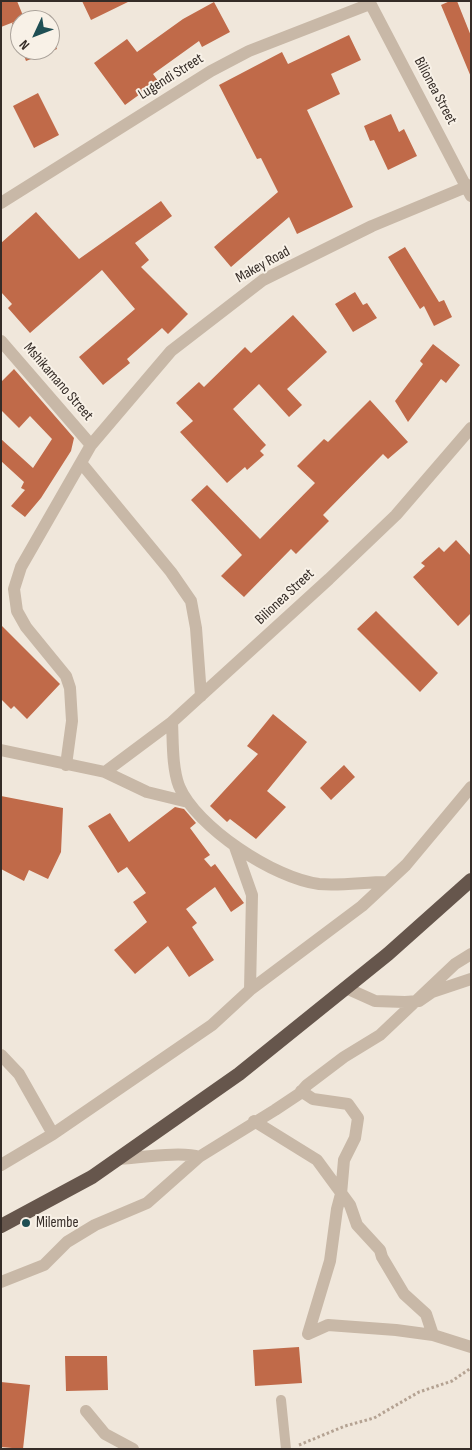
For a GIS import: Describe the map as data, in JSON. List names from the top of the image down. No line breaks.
{"streets":{"street":["Lugendi Street","Bilionea Street","Makey Road","Mshikamano Street"]},"crossings":[["Lugendi Street","Bilionea Street"],["Bilionea Street","Makey Road"],["Makey Road","Mshikamano Street"]],"places":["Milembe"],"north":"bottom left"}
